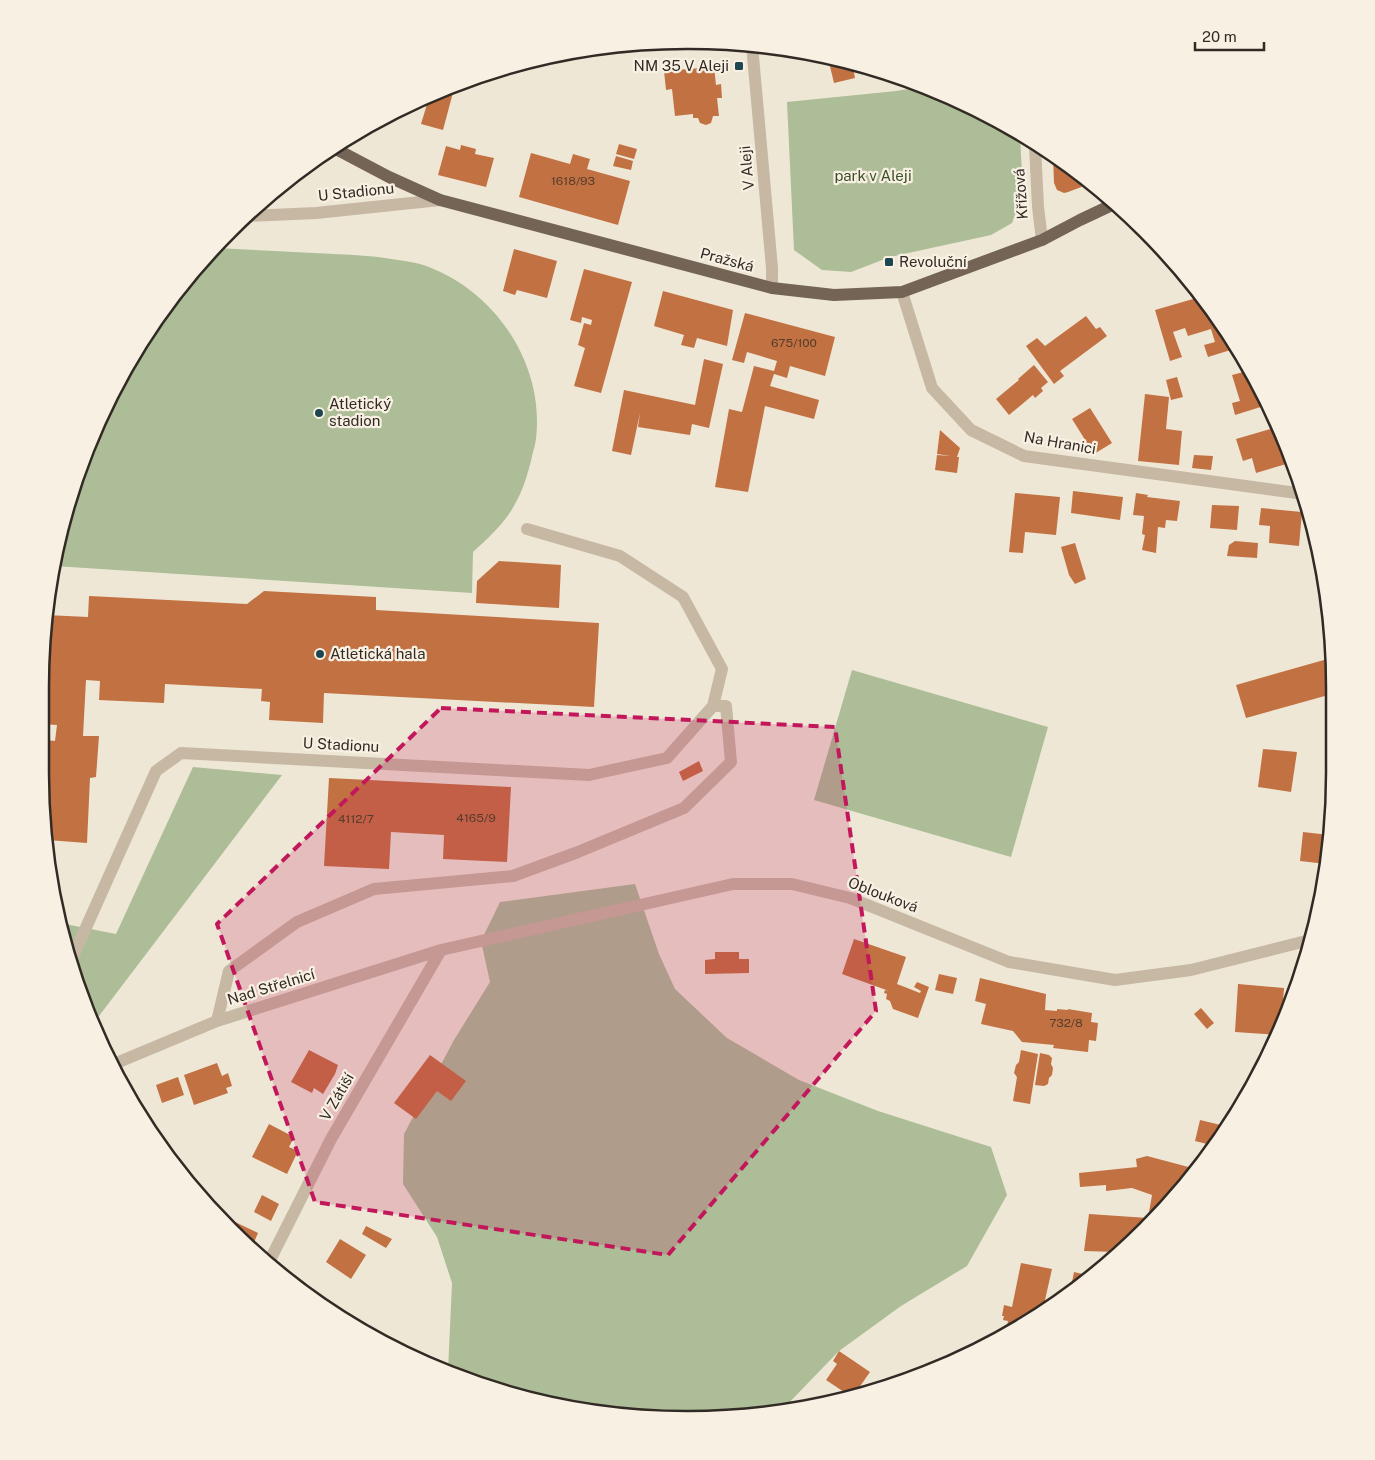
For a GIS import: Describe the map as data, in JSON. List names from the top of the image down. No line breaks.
{"streets":{"main road":["Pražská"],"street":["V Aleji","U Stadionu","Křížová","Na Hranici","Oblouková","Nad Střelnicí","V Zátiší"]},"crossings":[["V Aleji","Pražská"],["U Stadionu","Pražská"],["Křížová","Pražská"],["Pražská","Na Hranici"],["Oblouková","Nad Střelnicí"],["Oblouková","V Zátiší"],["Nad Střelnicí","V Zátiší"]],"parks":["park v Aleji"],"places":{"transit":["NM 35 V Aleji","Revoluční"],"other":["Atletický stadion","Atletická hala"]},"house_numbers":["1618/93","675/100","4165/9","4112/7","732/8"],"scale_bar":"20 m"}
